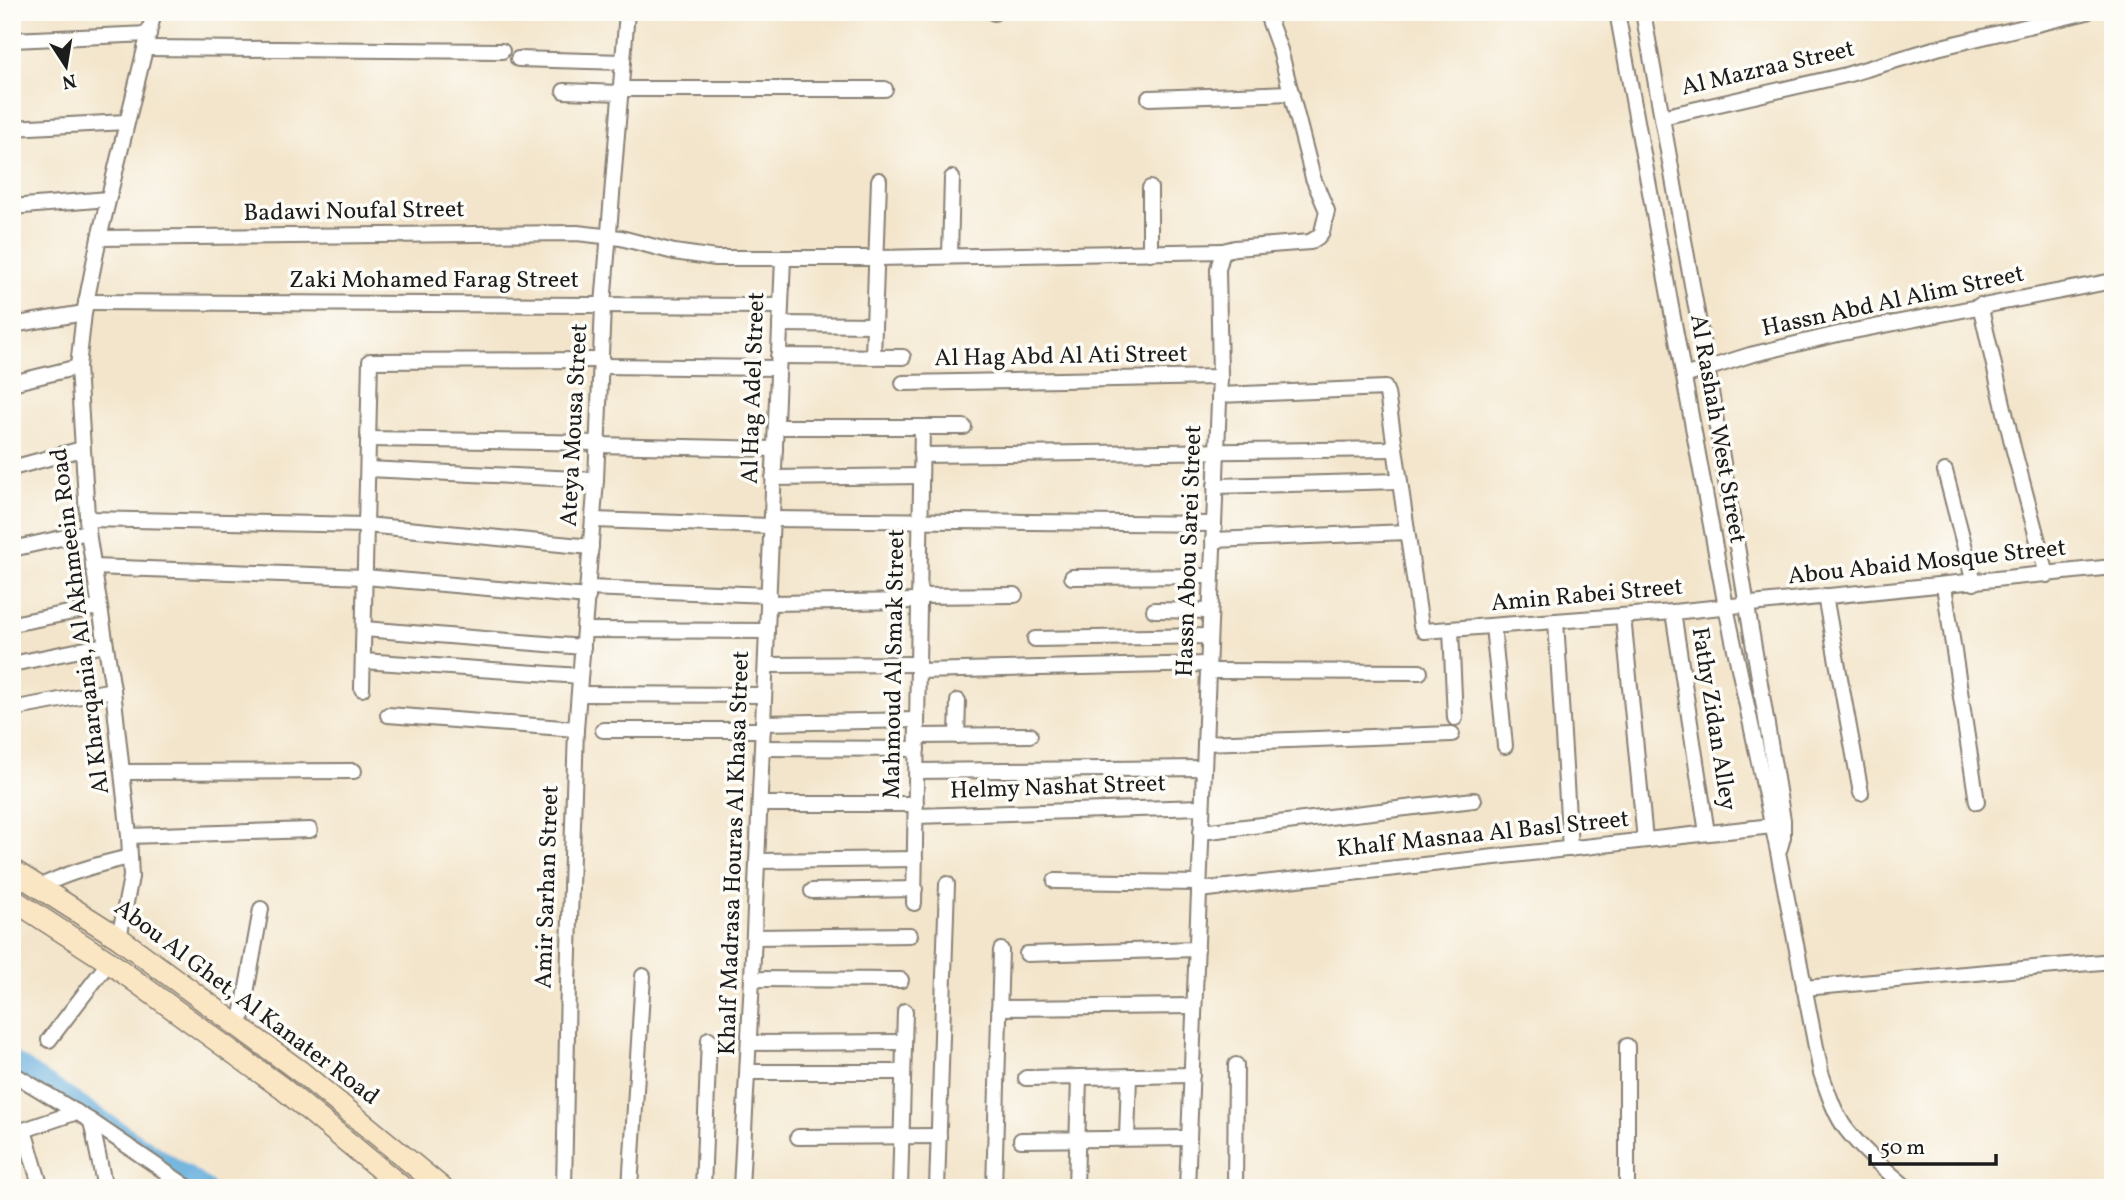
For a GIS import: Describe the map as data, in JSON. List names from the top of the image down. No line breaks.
{"streets":{"main road":["Abou Al Ghet, Al Kanater Road"],"street":["Al Mazraa Street","Badawi Noufal Street","Zaki Mohamed Farag Street","Hassn Abd Al Alim Street","Al Hag Abd Al Ati Street","Al Hag Adel Street","Ateya Mousa Street","Al Rashah West Street","Hassn Abou Sarei Street","Abou Abaid Mosque Street","Amin Rabei Street","Al Kharqania, Al Akhmeein Road","Mahmoud Al Smak Street","Fathy Zidan Alley","Helmy Nashat Street","Khalf Masnaa Al Basl Street","Khalf Madrasa Houras Al Khasa Street","Amir Sarhan Street"]},"crossings":[["Al Mazraa Street","Al Rashah West Street"],["Badawi Noufal Street","Al Hag Adel Street"],["Badawi Noufal Street","Ateya Mousa Street"],["Badawi Noufal Street","Hassn Abou Sarei Street"],["Badawi Noufal Street","Al Kharqania, Al Akhmeein Road"],["Zaki Mohamed Farag Street","Al Hag Adel Street"],["Zaki Mohamed Farag Street","Ateya Mousa Street"],["Zaki Mohamed Farag Street","Al Kharqania, Al Akhmeein Road"],["Hassn Abd Al Alim Street","Al Rashah West Street"],["Al Hag Abd Al Ati Street","Hassn Abou Sarei Street"],["Al Hag Adel Street","Khalf Madrasa Houras Al Khasa Street"],["Ateya Mousa Street","Amir Sarhan Street"],["Al Rashah West Street","Abou Abaid Mosque Street"],["Al Rashah West Street","Amin Rabei Street"],["Al Rashah West Street","Khalf Masnaa Al Basl Street"],["Hassn Abou Sarei Street","Helmy Nashat Street"],["Hassn Abou Sarei Street","Khalf Masnaa Al Basl Street"],["Abou Abaid Mosque Street","Amin Rabei Street"],["Amin Rabei Street","Fathy Zidan Alley"],["Al Kharqania, Al Akhmeein Road","Abou Al Ghet, Al Kanater Road"],["Mahmoud Al Smak Street","Helmy Nashat Street"],["Fathy Zidan Alley","Khalf Masnaa Al Basl Street"],["Helmy Nashat Street","Khalf Madrasa Houras Al Khasa Street"]],"scale_bar":"50 m","north":"bottom"}
